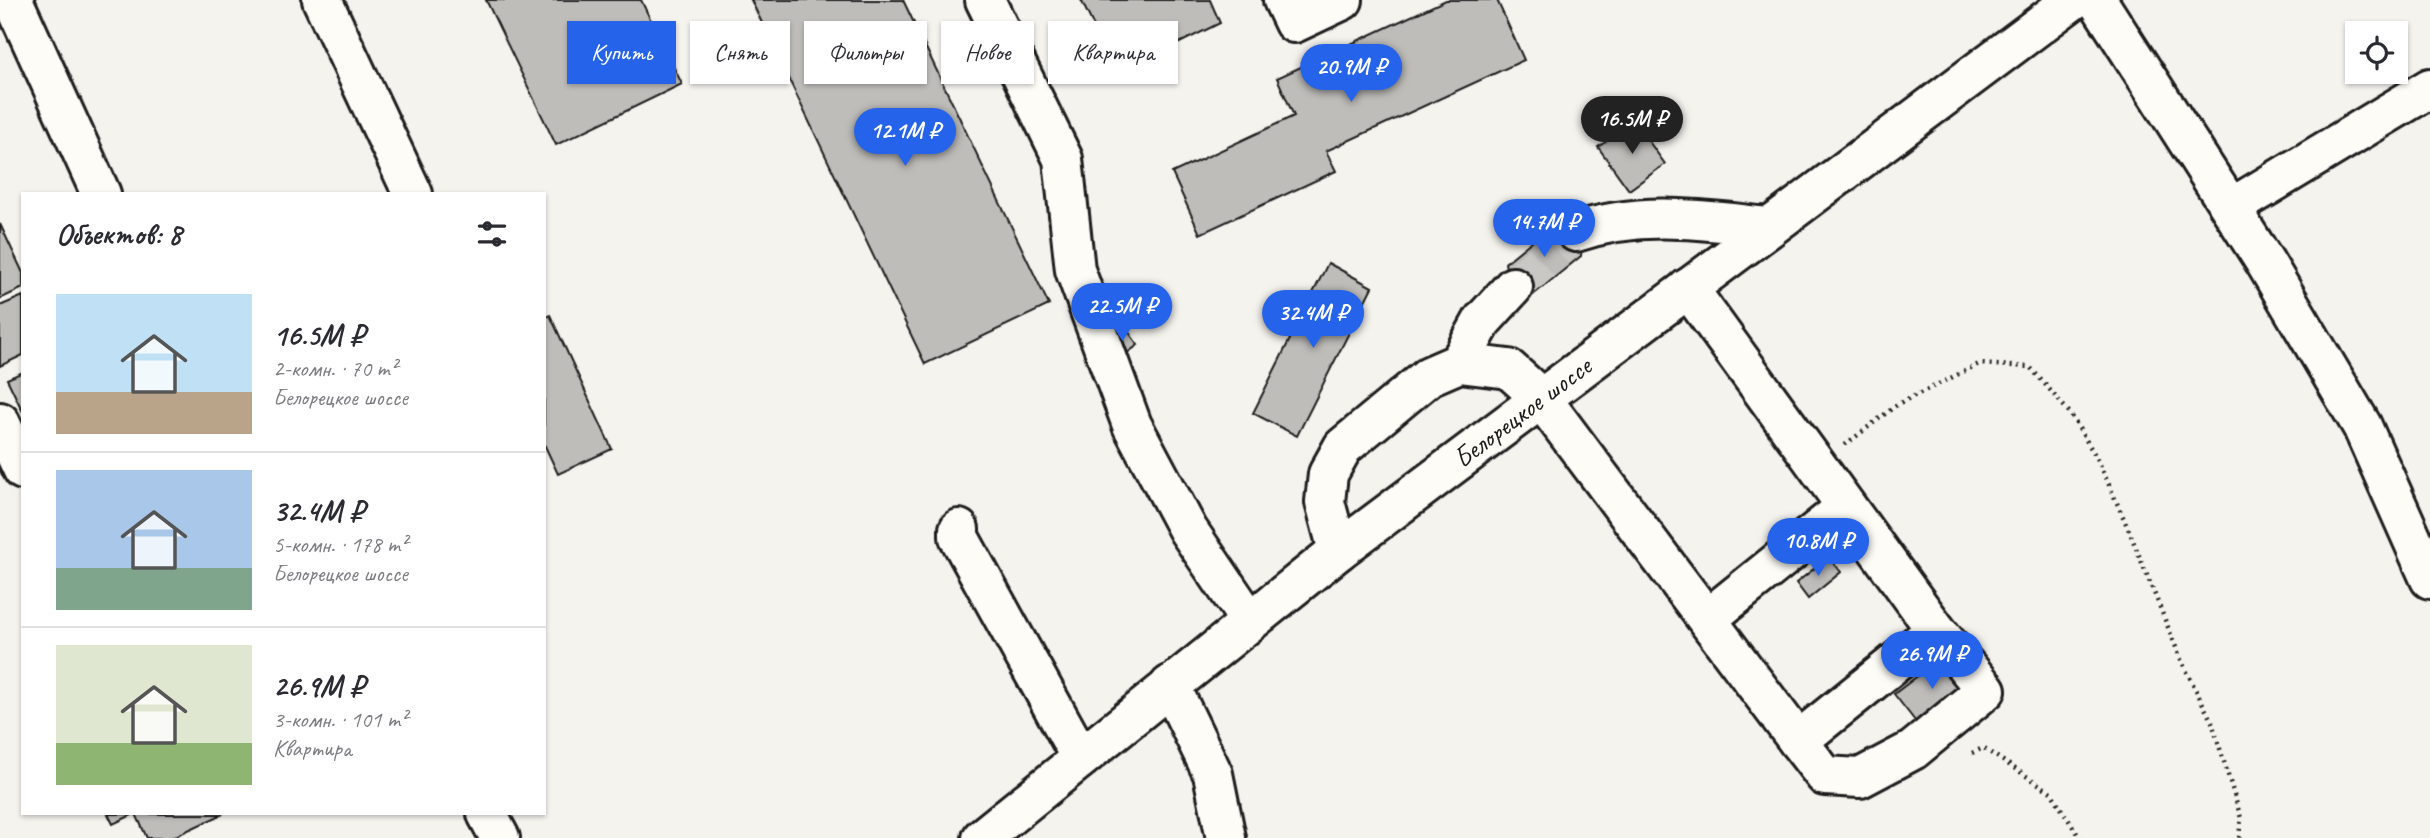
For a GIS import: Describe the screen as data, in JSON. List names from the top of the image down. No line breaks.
{"streets":{"main road":["Белорецкое шоссе"]},"page":{"chip":["Купить","Снять","Фильтры","Новое","Квартира"],"price":["20.9M ₽","16.5M ₽","12.1M ₽","14.7M ₽","22.5M ₽","32.4M ₽","10.8M ₽","26.9M ₽"],"heading":"Объектов: 8","list":[{"name":"16.5M ₽","note":"2-комн. · 70 m² · Белорецкое шоссе"},{"name":"32.4M ₽","note":"5-комн. · 178 m² · Белорецкое шоссе"},{"name":"26.9M ₽","note":"3-комн. · 101 m² · Квартира"}]}}
